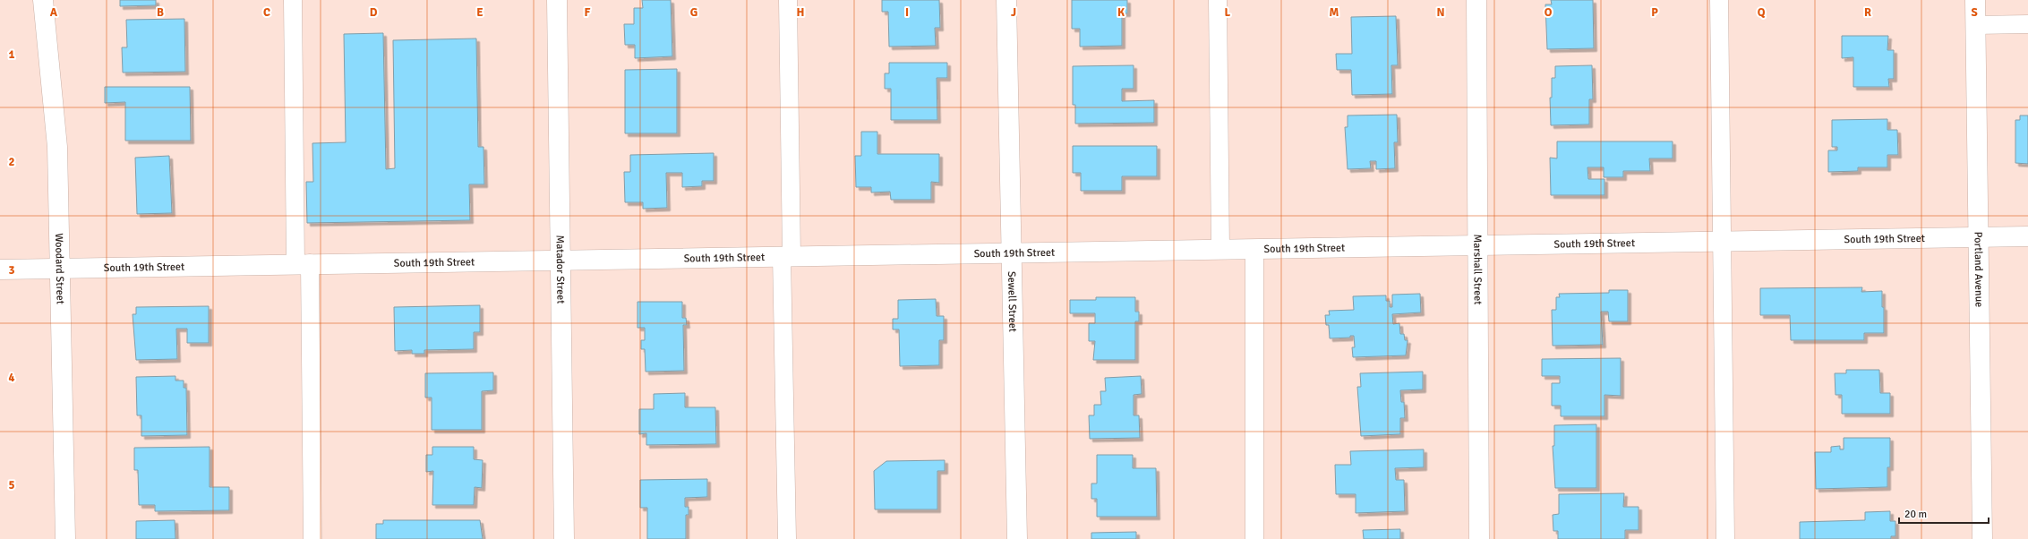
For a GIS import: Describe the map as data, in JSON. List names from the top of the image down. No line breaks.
{"streets":{"street":["South 19th Street","Woodard Street","Matador Street","Marshall Street","Portland Avenue","Sewell Street"]},"crossings":[["South 19th Street","Woodard Street"],["South 19th Street","Matador Street"],["South 19th Street","Marshall Street"],["South 19th Street","Portland Avenue"],["South 19th Street","Sewell Street"]],"scale_bar":"20 m","grid":{"columns":["A","B","C","D","E","F","G","H","I","J","K","L","M","N","O","P","Q","R","S"],"rows":["1","2","3","4","5"]}}
